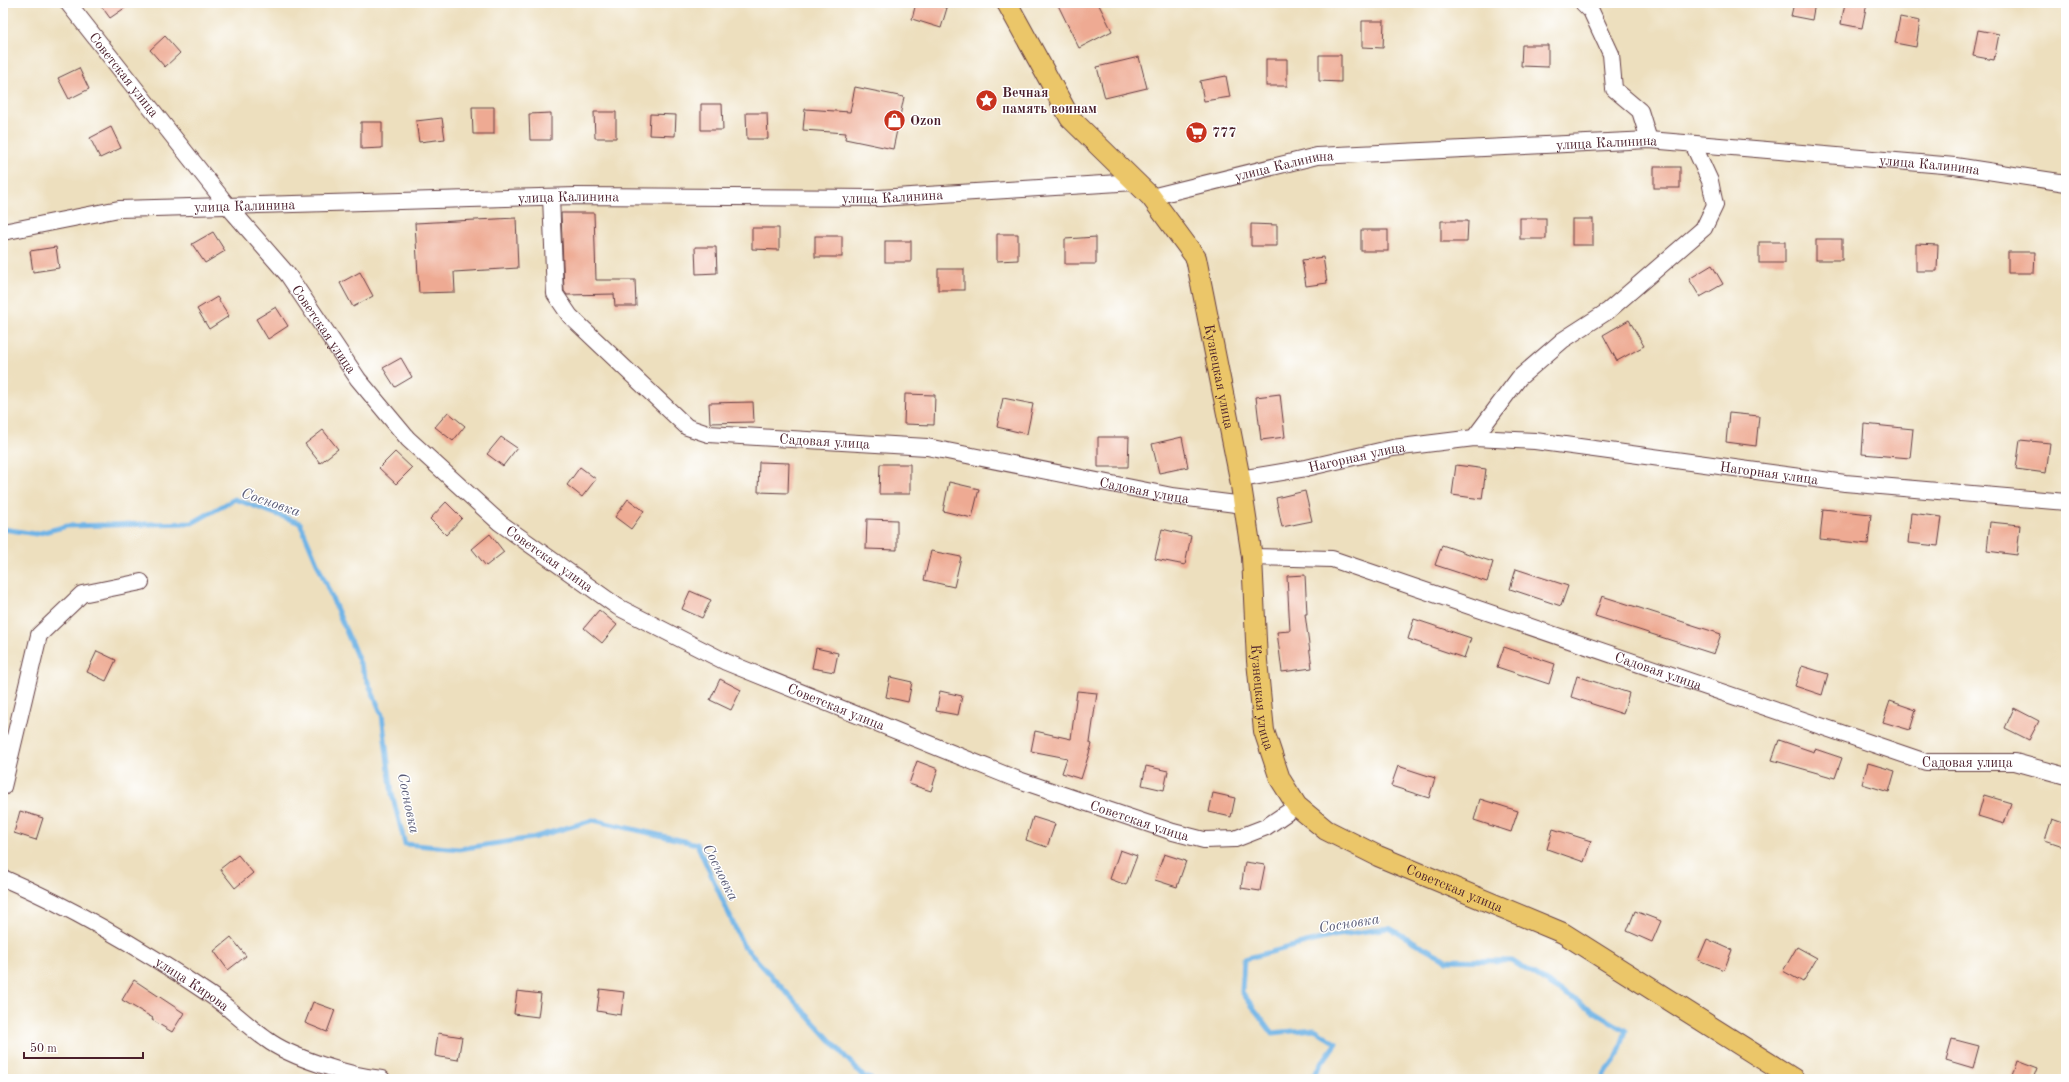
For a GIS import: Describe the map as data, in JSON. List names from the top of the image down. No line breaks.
{"streets":{"main road":["Советская улица","Кузнецкая улица"],"street":["улица Калинина","Садовая улица","Нагорная улица","улица Кирова"]},"crossings":[["Советская улица","улица Калинина"],["Советская улица","Кузнецкая улица"],["улица Калинина","Кузнецкая улица"],["улица Калинина","Садовая улица"],["Кузнецкая улица","Садовая улица"],["Кузнецкая улица","Нагорная улица"]],"water":["Сосновка"],"places":{"place":["Вечная память воинам"],"shop":["Ozon"],"supermarket":["777"]},"scale_bar":"50 m"}
